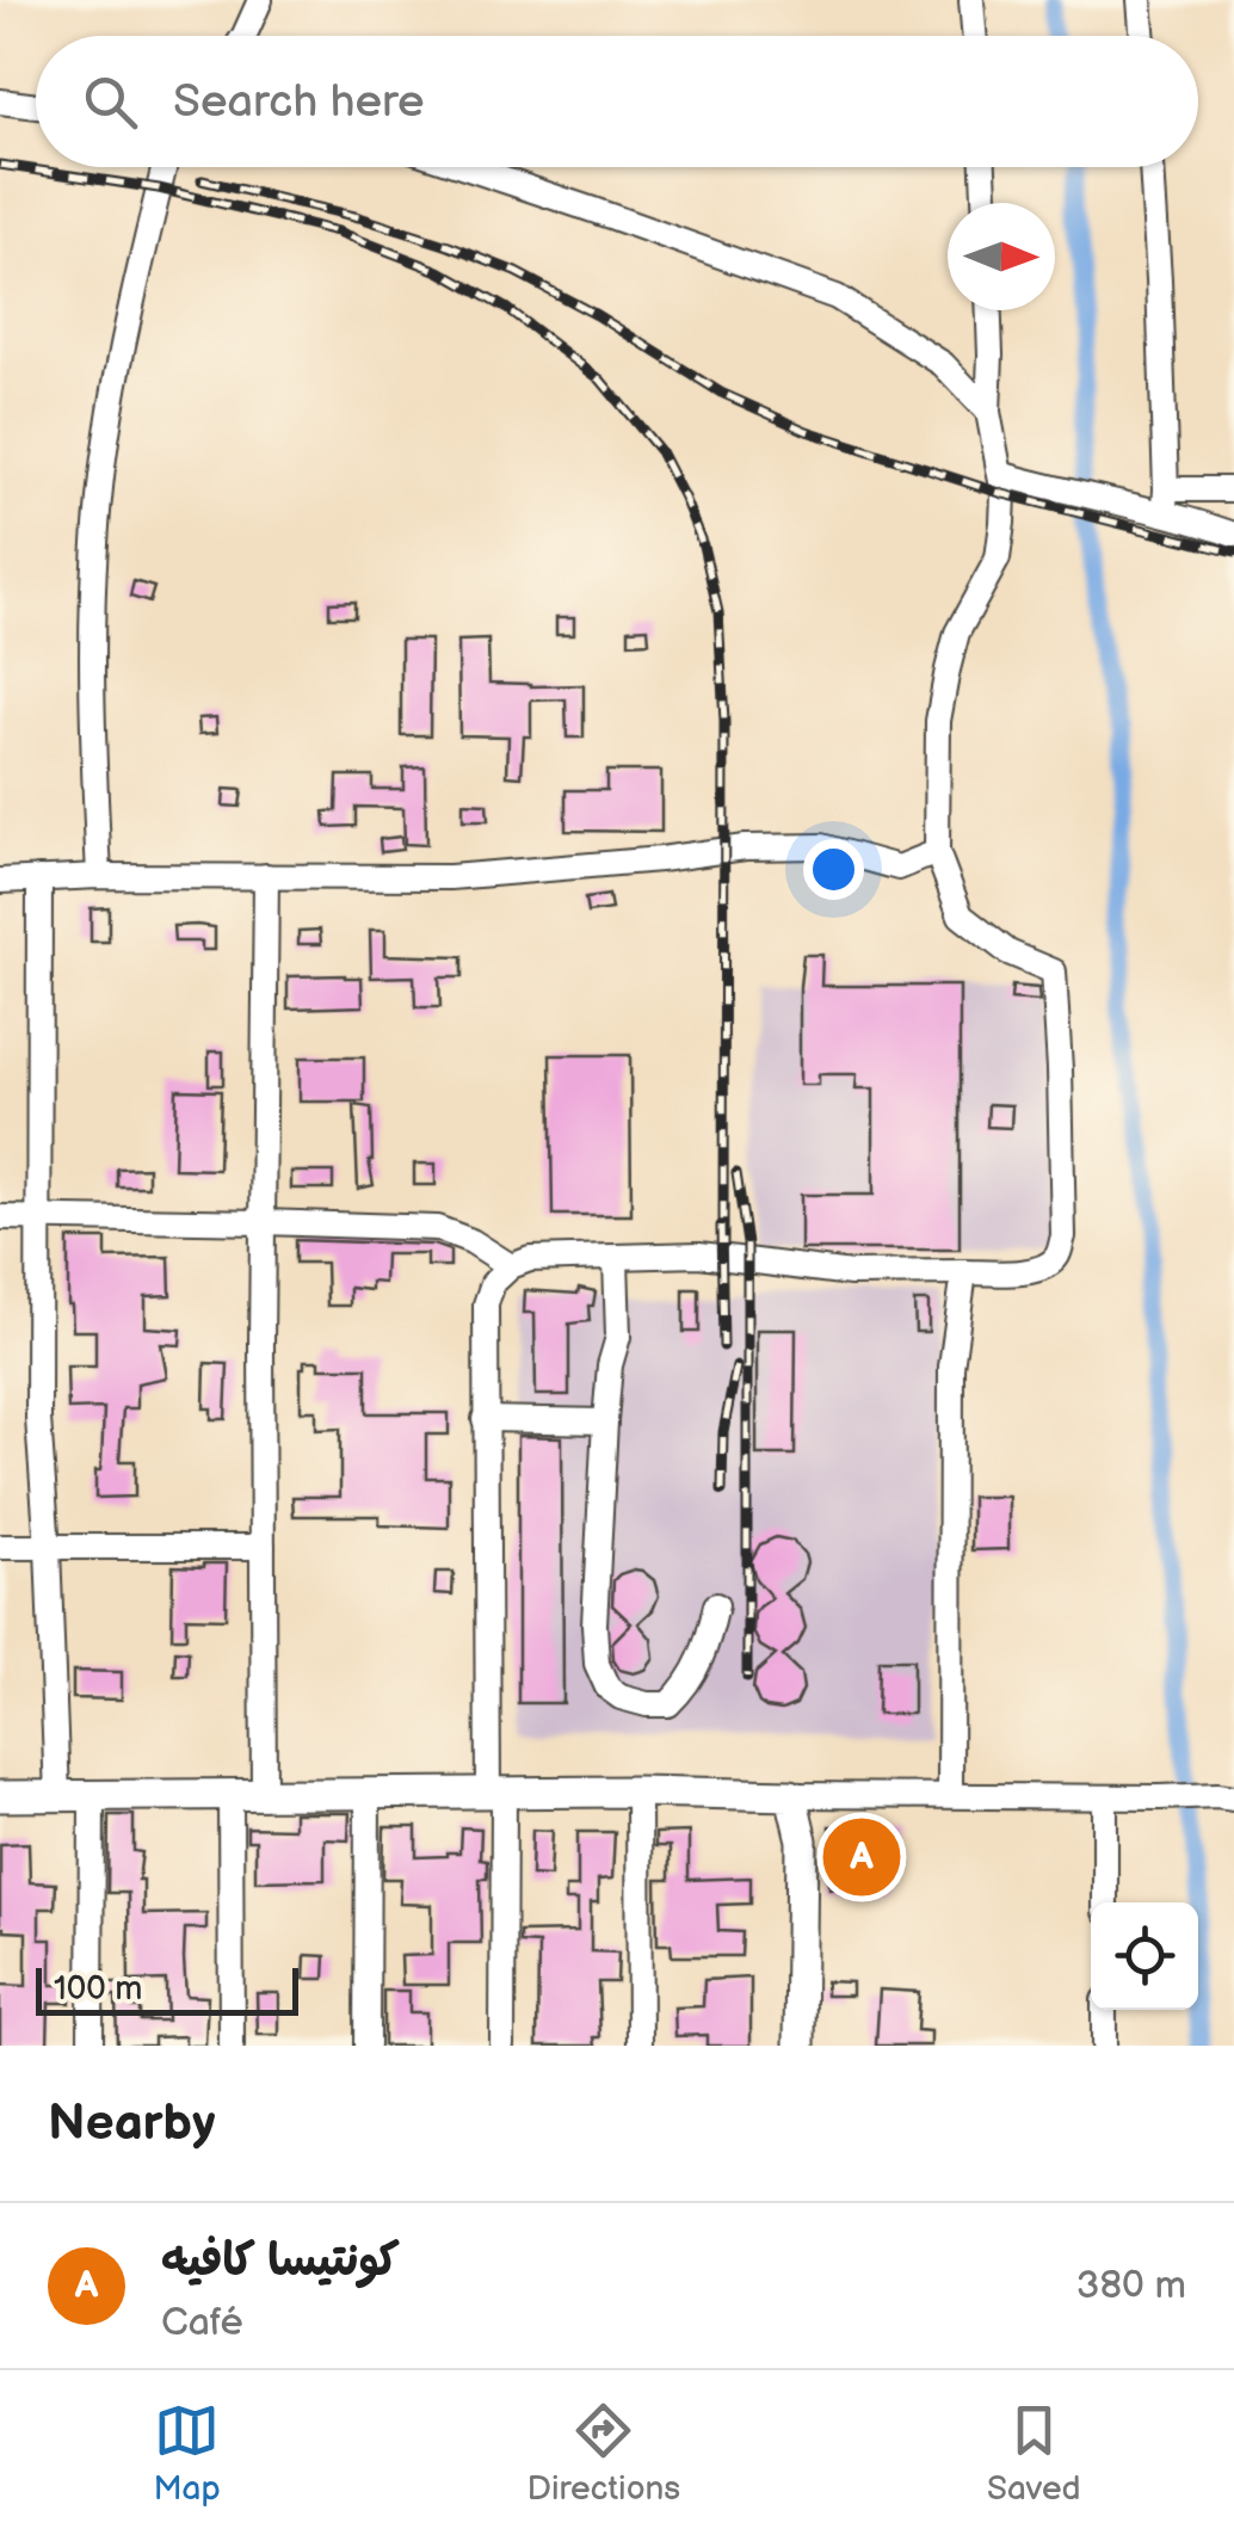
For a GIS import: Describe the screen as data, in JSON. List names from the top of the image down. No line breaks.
{"scale_bar":"100 m","north":"right","page":{"search":"Search here","pins":"A","scale":"100 m","heading":"Nearby","list":[{"mark":"A","name":"كونتيسا كافيه","note":"Café","value":"380 m"}],"nav":["Map","Directions","Saved"]}}
